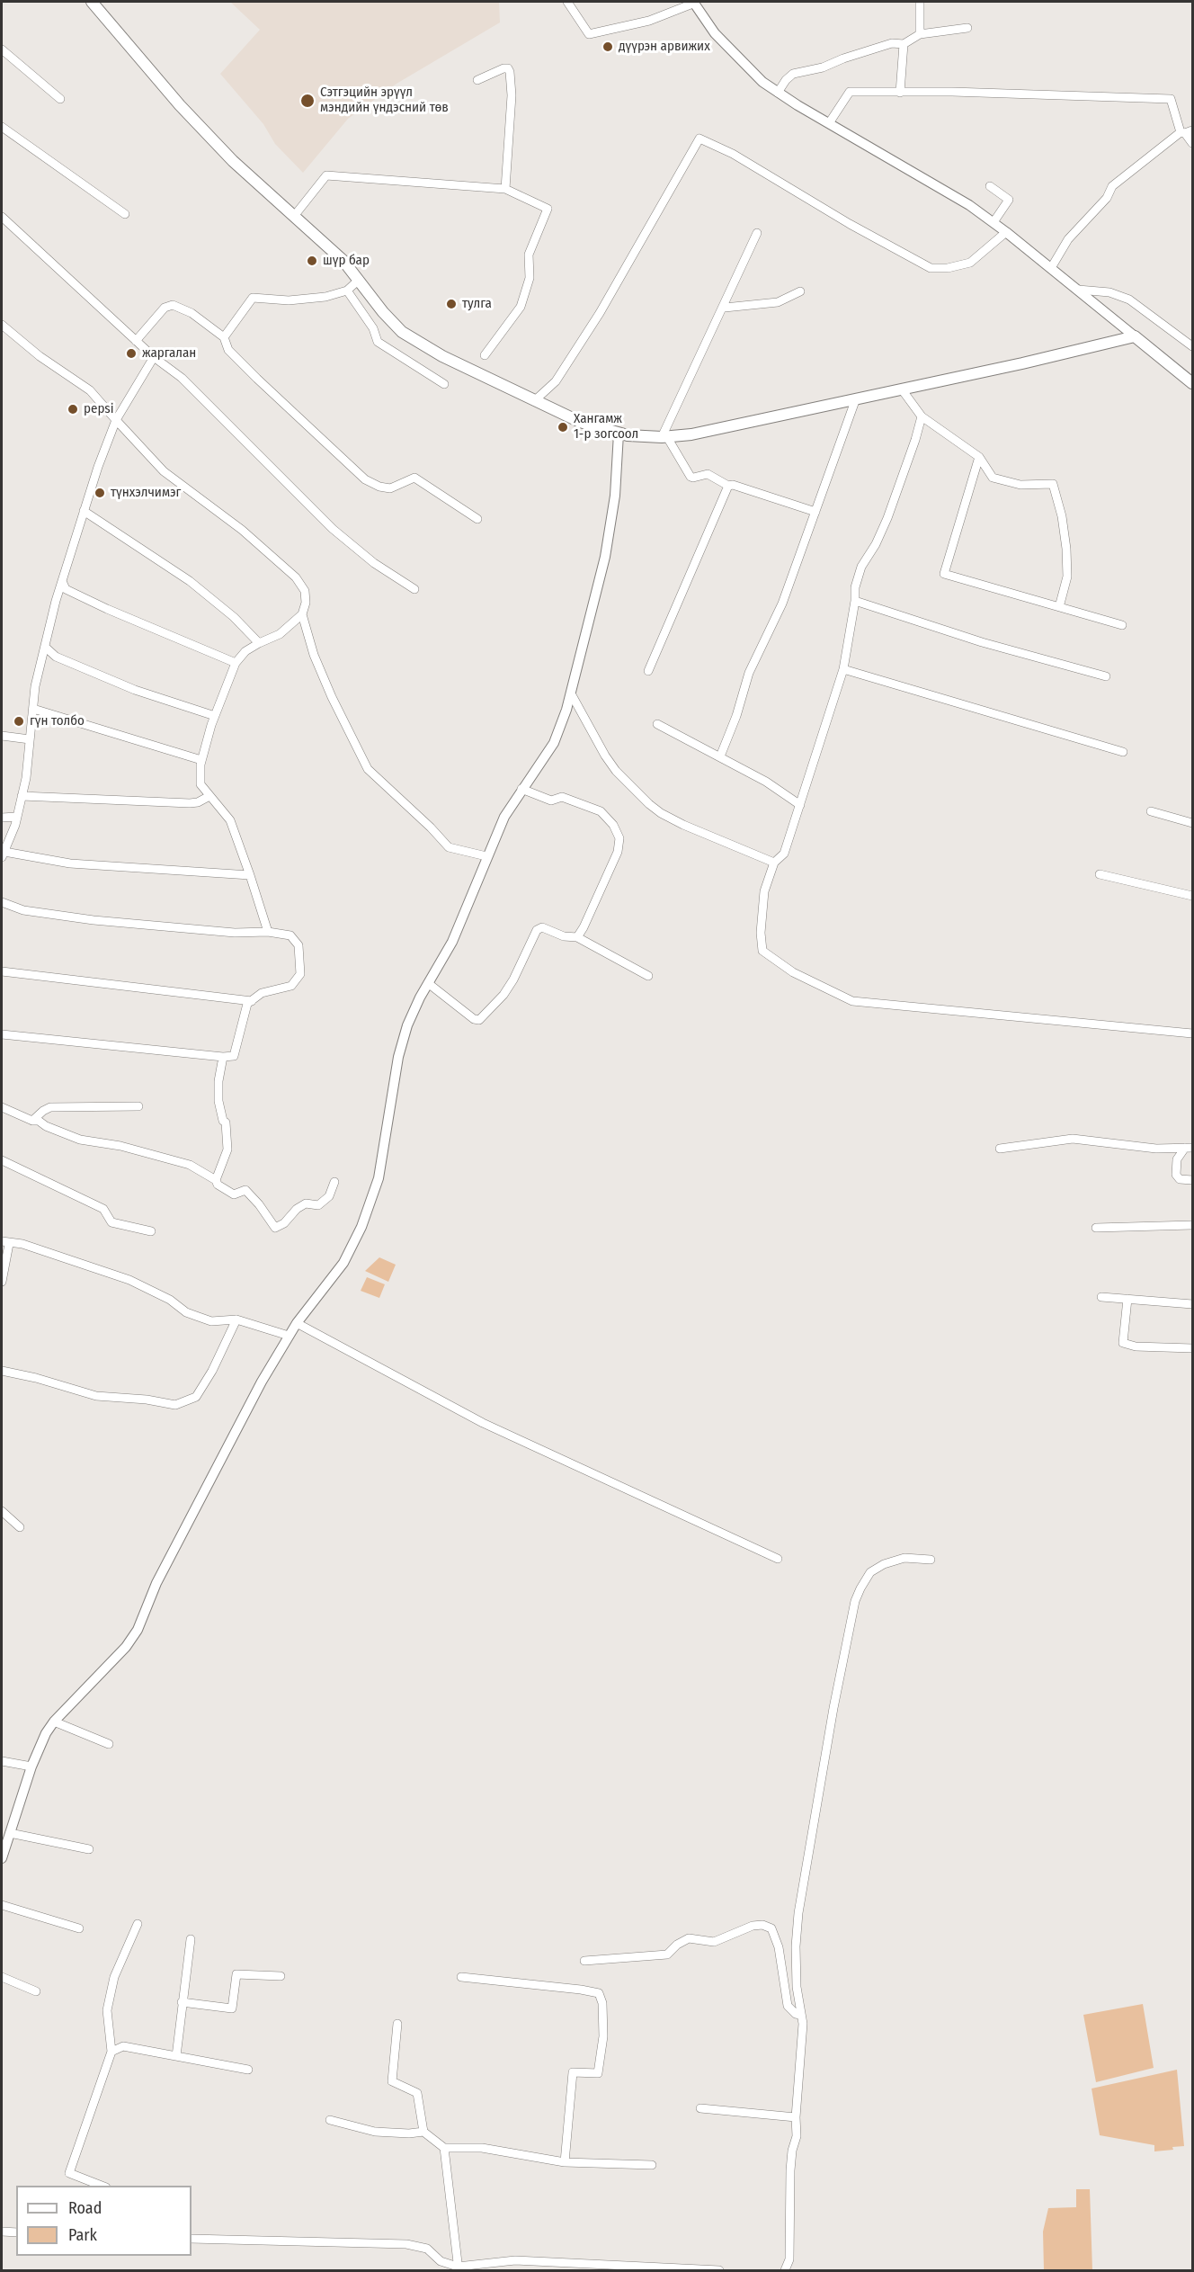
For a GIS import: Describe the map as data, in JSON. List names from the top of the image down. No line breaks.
{"places":["дүүрэн арвижих","Сэтгэцийн эрүүл мэндийн үндэсний төв","шүр бар","тулга","жаргалан","pepsi","Хангамж 1-р зогсоол","түнхэлчимэг","гүн толбо"],"legend":["Road","Park"]}
